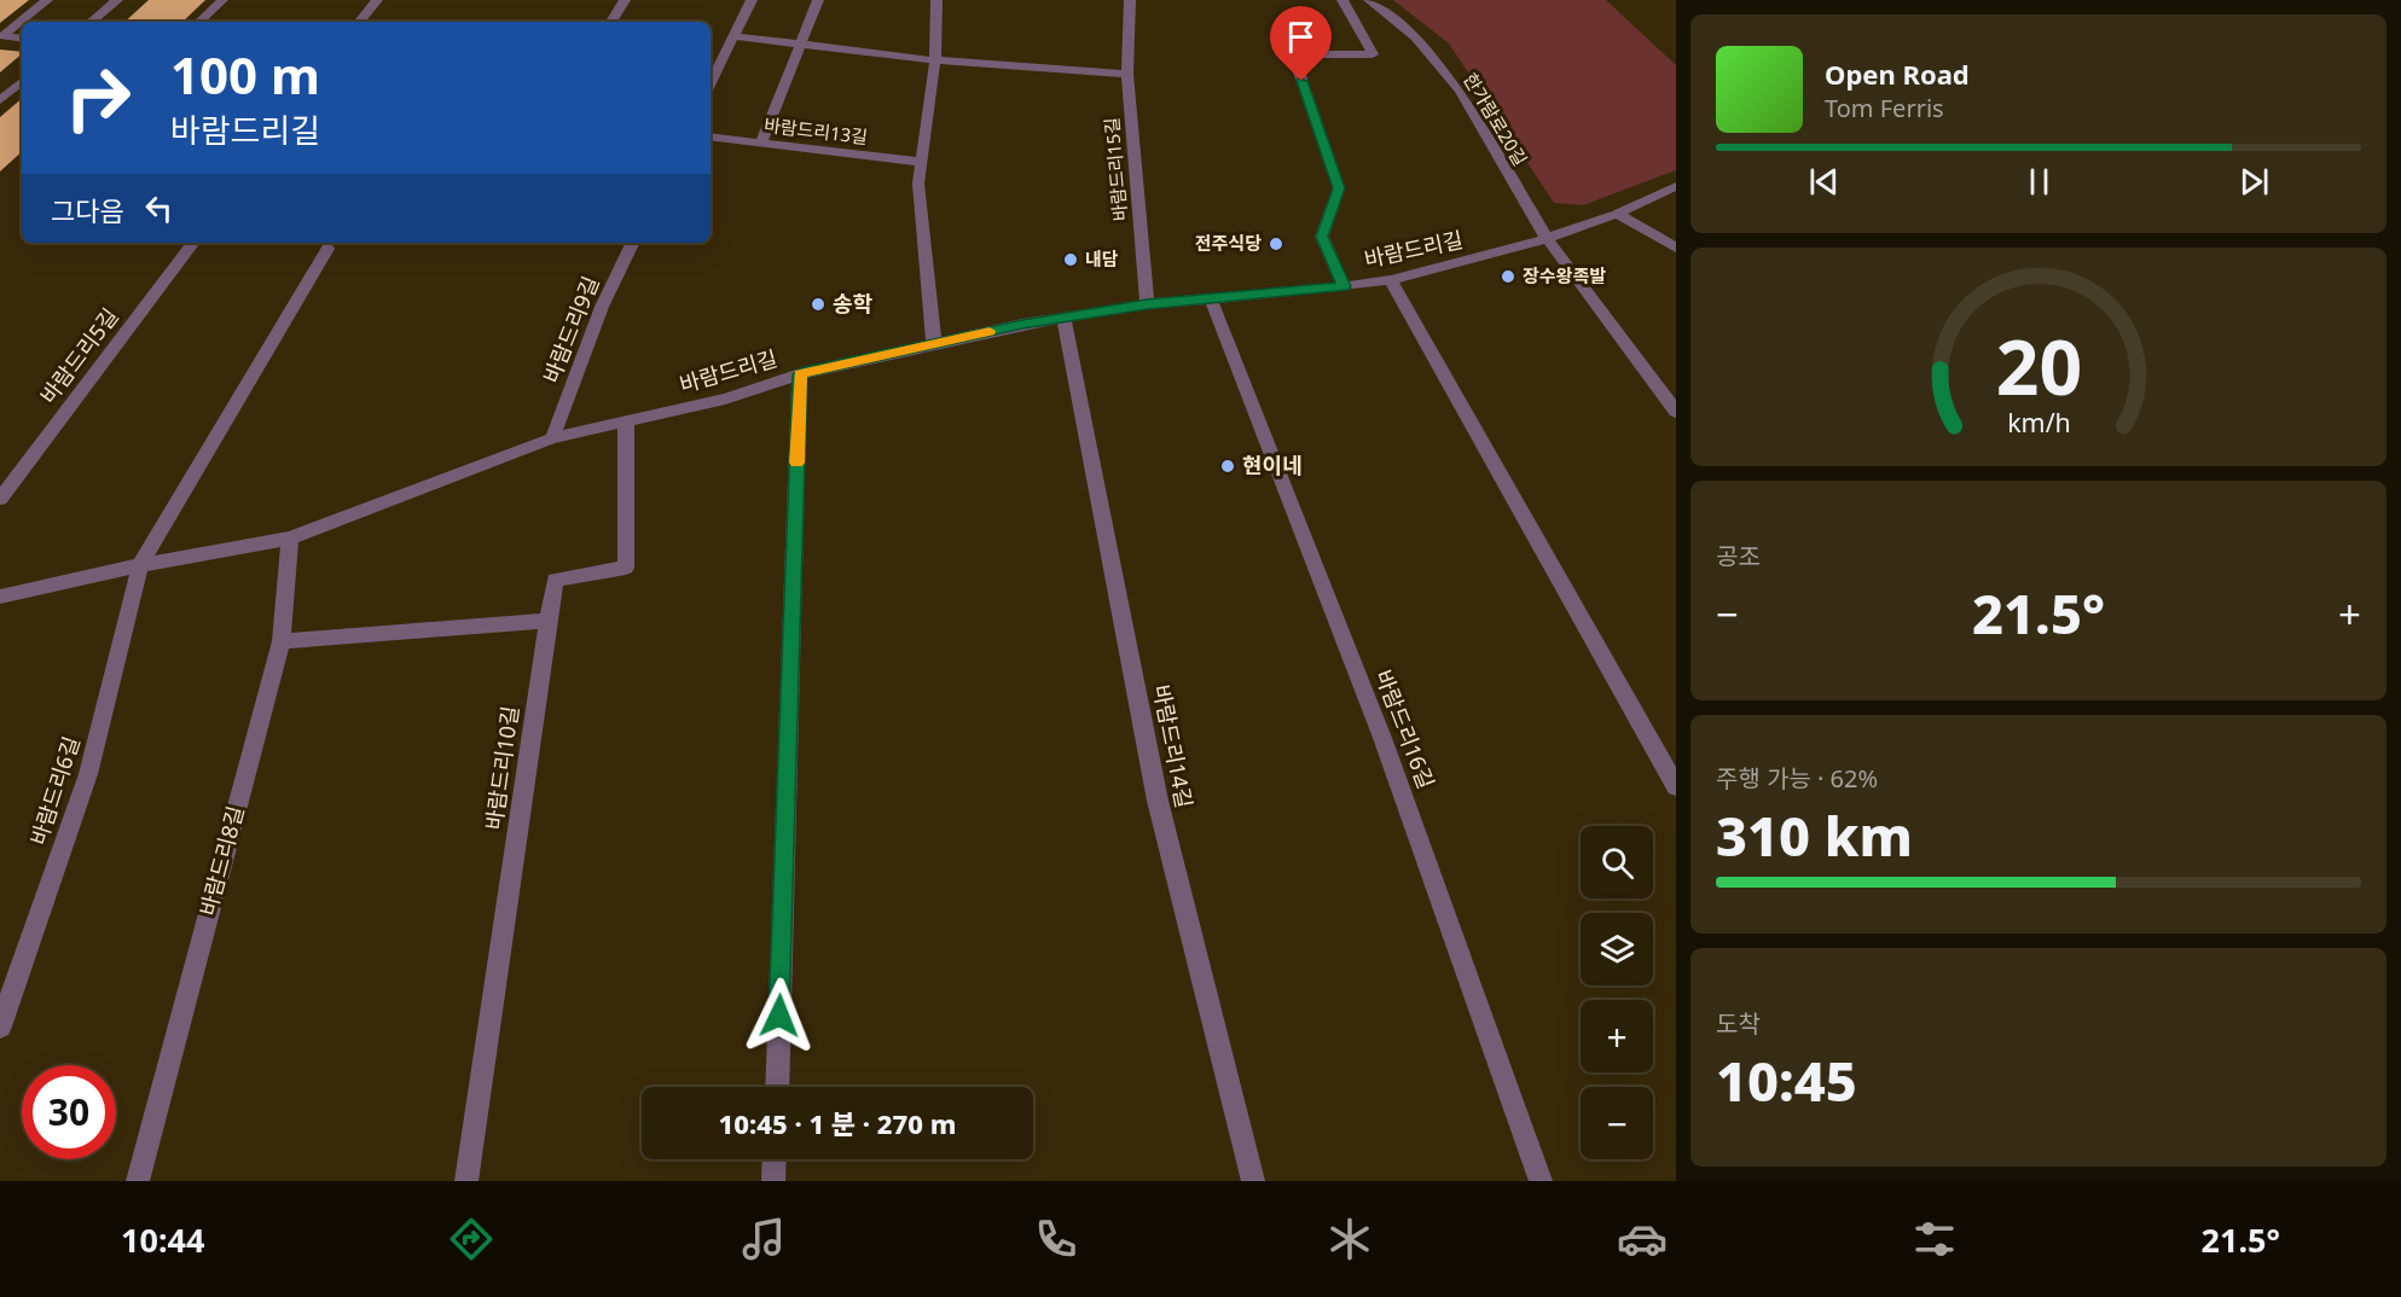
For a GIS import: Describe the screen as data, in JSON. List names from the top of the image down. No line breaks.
{"streets":{"street":["한가람로20길","바람드리13길","바람드리15길","바람드리길","바람드리9길","바람드리5길","바람드리16길","바람드리14길","바람드리10길","바람드리6길","바람드리8길"]},"crossings":[["한가람로20길","바람드리길"],["바람드리15길","바람드리길"],["바람드리길","바람드리9길"],["바람드리길","바람드리16길"],["바람드리길","바람드리14길"],["바람드리길","바람드리10길"],["바람드리길","바람드리6길"],["바람드리길","바람드리8길"]],"places":["전주식당","내담","장수왕족발","송학","현이네"],"page":{"turn":["100 m","바람드리길"],"song":["Open Road","Tom Ferris"],"then":"그다음","tile":["공조",["주행 가능 · 62%","310 km"],["도착","10:45"]],"heat":["−","21.5°","+"],"map_buttons":["+","−"],"limit":"30","trip":"10:45 · 1 분 · 270 m","tabs":["10:44","21.5°"],"gauge":["20","km/h"]}}
